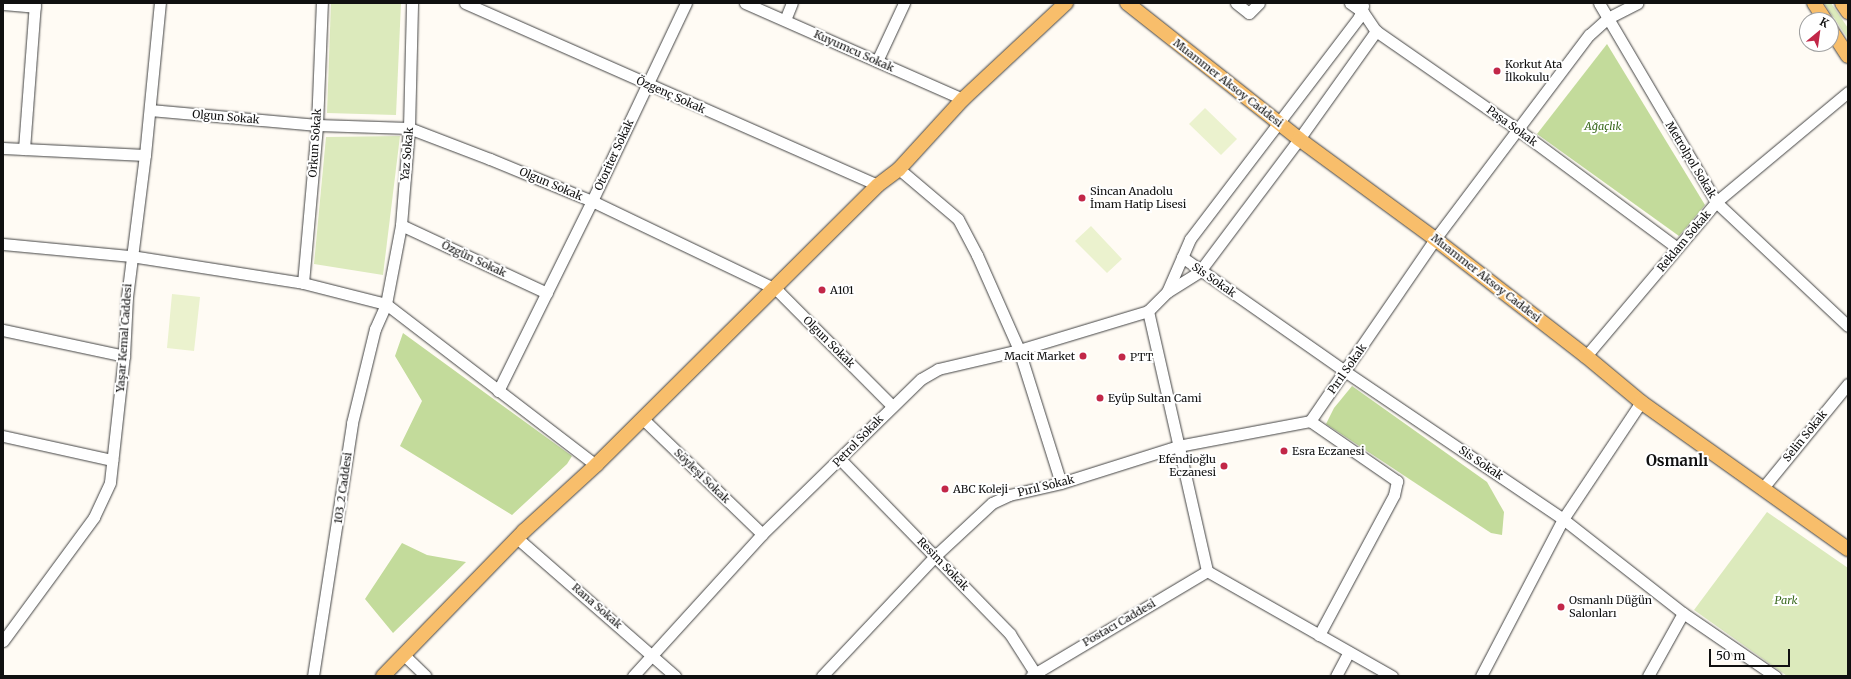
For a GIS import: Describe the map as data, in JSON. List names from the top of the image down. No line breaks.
{"streets":{"main road":["Muammer Aksoy Caddesi"],"street":["Kuyumcu Sokak","Özgenç Sokak","Olgun Sokak","Paşa Sokak","Orkun Sokak","Yaz Sokak","Otoriter Sokak","Metrolpol Sokak","Reklam Sokak","Özgün Sokak","Sis Sokak","Yaşar Kemal Caddesi","Pırıl Sokak","Selin Sokak","Petrol Sokak","Söyleşi Sokak","103_2 Caddesi","Resim Sokak","Rana Sokak","Postacı Caddesi"]},"crossings":[["Muammer Aksoy Caddesi","Reklam Sokak"],["Muammer Aksoy Caddesi","Pırıl Sokak"],["Muammer Aksoy Caddesi","Selin Sokak"],["Özgenç Sokak","Otoriter Sokak"],["Olgun Sokak","Orkun Sokak"],["Olgun Sokak","Yaz Sokak"],["Olgun Sokak","Otoriter Sokak"],["Olgun Sokak","Yaşar Kemal Caddesi"],["Olgun Sokak","Petrol Sokak"],["Paşa Sokak","Reklam Sokak"],["Paşa Sokak","Pırıl Sokak"],["Yaz Sokak","Özgün Sokak"],["Yaz Sokak","103_2 Caddesi"],["Otoriter Sokak","Özgün Sokak"],["Metrolpol Sokak","Reklam Sokak"],["Metrolpol Sokak","Pırıl Sokak"],["Sis Sokak","Pırıl Sokak"],["Pırıl Sokak","Resim Sokak"],["Petrol Sokak","Söyleşi Sokak"],["Petrol Sokak","Resim Sokak"],["Petrol Sokak","Rana Sokak"],["Resim Sokak","Postacı Caddesi"]],"districts":["Osmanlı"],"parks":["Ağaçlık","Park"],"places":["Korkut Ata İlkokulu","Sincan Anadolu İmam Hatip Lisesi","A101","Macit Market","PTT","Eyüp Sultan Cami","Esra Eczanesi","Efendioğlu Eczanesi","ABC Koleji","Osmanlı Düğün Salonları"],"scale_bar":"50 m","north":"top right"}
